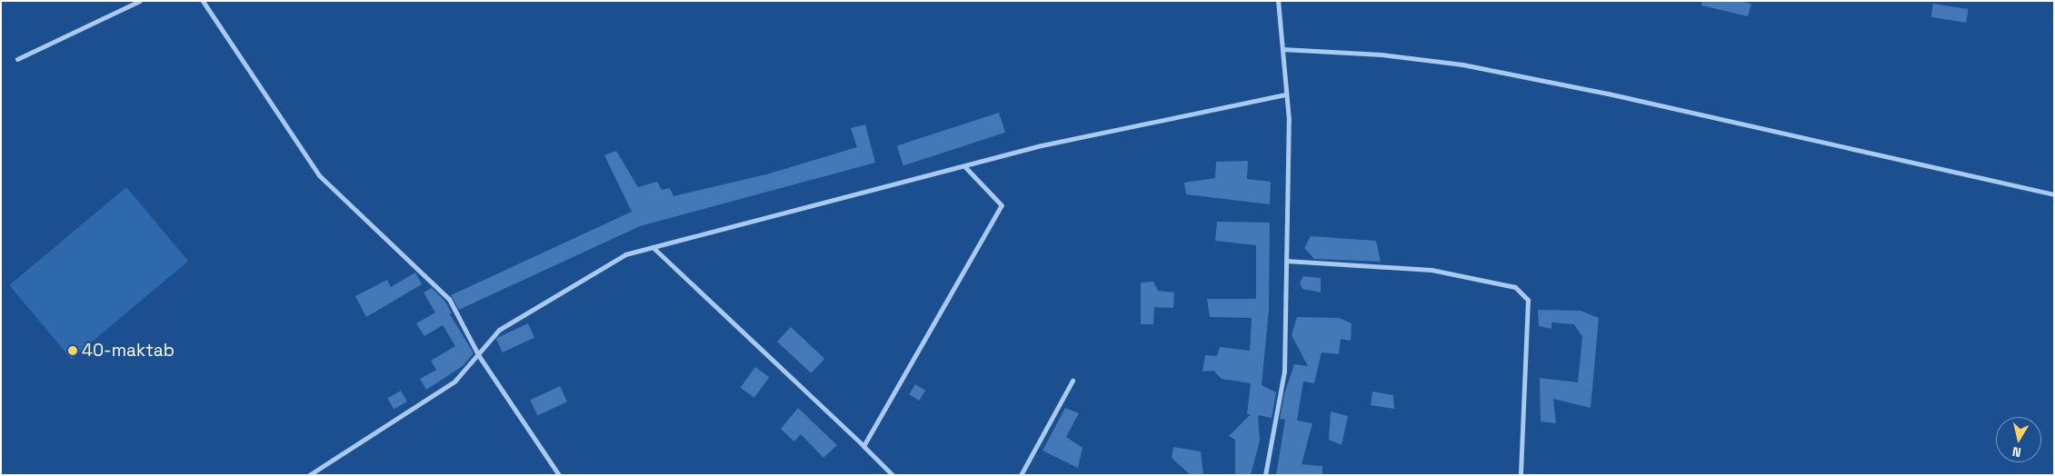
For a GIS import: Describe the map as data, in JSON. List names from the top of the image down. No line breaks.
{"places":["40-maktab"],"north":"bottom"}
